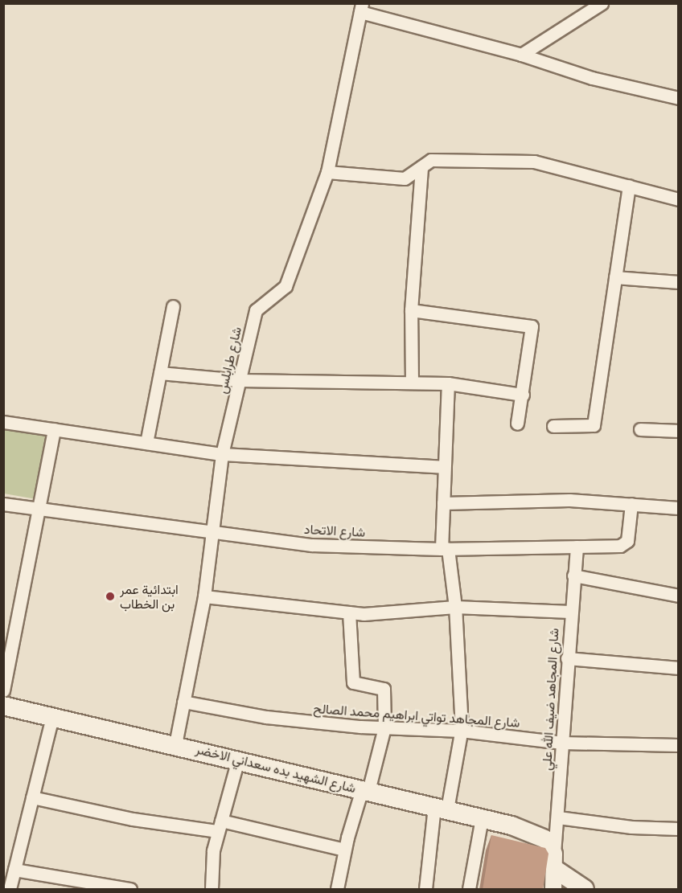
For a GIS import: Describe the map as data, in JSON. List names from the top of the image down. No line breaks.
{"streets":{"main road":["شارع الشهيد بده سعداني الاخضر"],"street":["شارع طرابلس","شارع الاتحاد","شارع المجاهد ضيف الله علي","شارع المجاهد تواتي ابراهيم محمد الصالح"]},"crossings":[["شارع طرابلس","شارع الاتحاد"],["شارع طرابلس","شارع المجاهد تواتي ابراهيم محمد الصالح"],["شارع طرابلس","شارع الشهيد بده سعداني الاخضر"],["شارع الاتحاد","شارع المجاهد ضيف الله علي"],["شارع المجاهد ضيف الله علي","شارع المجاهد تواتي ابراهيم محمد الصالح"],["شارع المجاهد ضيف الله علي","شارع الشهيد بده سعداني الاخضر"]],"places":["ابتدائية عمر بن الخطاب"]}
